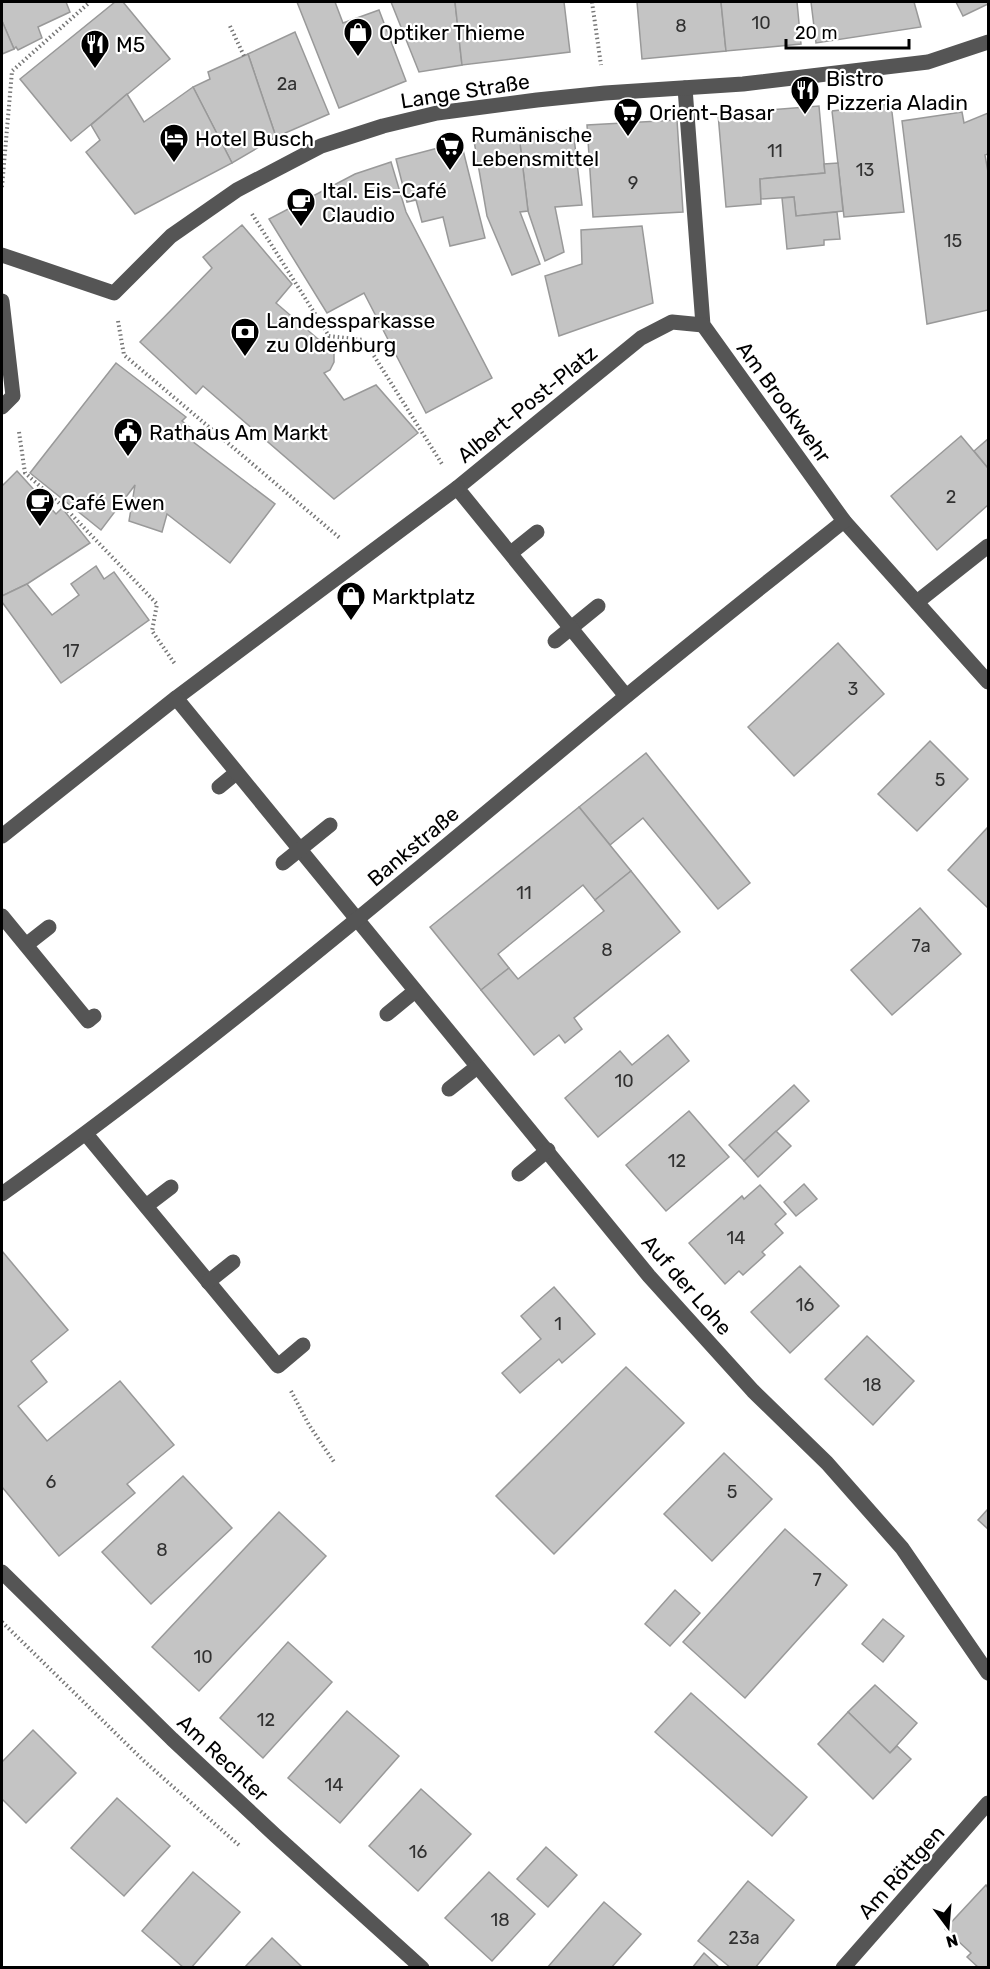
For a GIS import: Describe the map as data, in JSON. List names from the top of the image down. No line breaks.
{"streets":{"street":["Lange Straße","Am Brookwehr","Albert-Post-Platz","Bankstraße","Auf der Lohe","Am Rechter","Am Röttgen"]},"crossings":[["Am Brookwehr","Albert-Post-Platz"],["Am Brookwehr","Bankstraße"],["Albert-Post-Platz","Bankstraße"],["Bankstraße","Auf der Lohe"]],"places":{"shop":["Optiker Thieme","Marktplatz"],"restaurant":["M5","Bistro Pizzeria Aladin"],"supermarket":["Orient-Basar","Rumänische Lebensmittel"],"hotel":["Hotel Busch"],"cafe":["Ital. Eis-Café Claudio","Café Ewen"],"bank":["Landessparkasse zu Oldenburg"],"public building":["Rathaus Am Markt"]},"house_numbers":["10","8","2a","11","13","9","15","2","17","3","5","11","7a","8","10","12","14","16","1","18","6","5","8","7","10","12","14","16","18","23a"],"scale_bar":"20 m","north":"bottom"}
